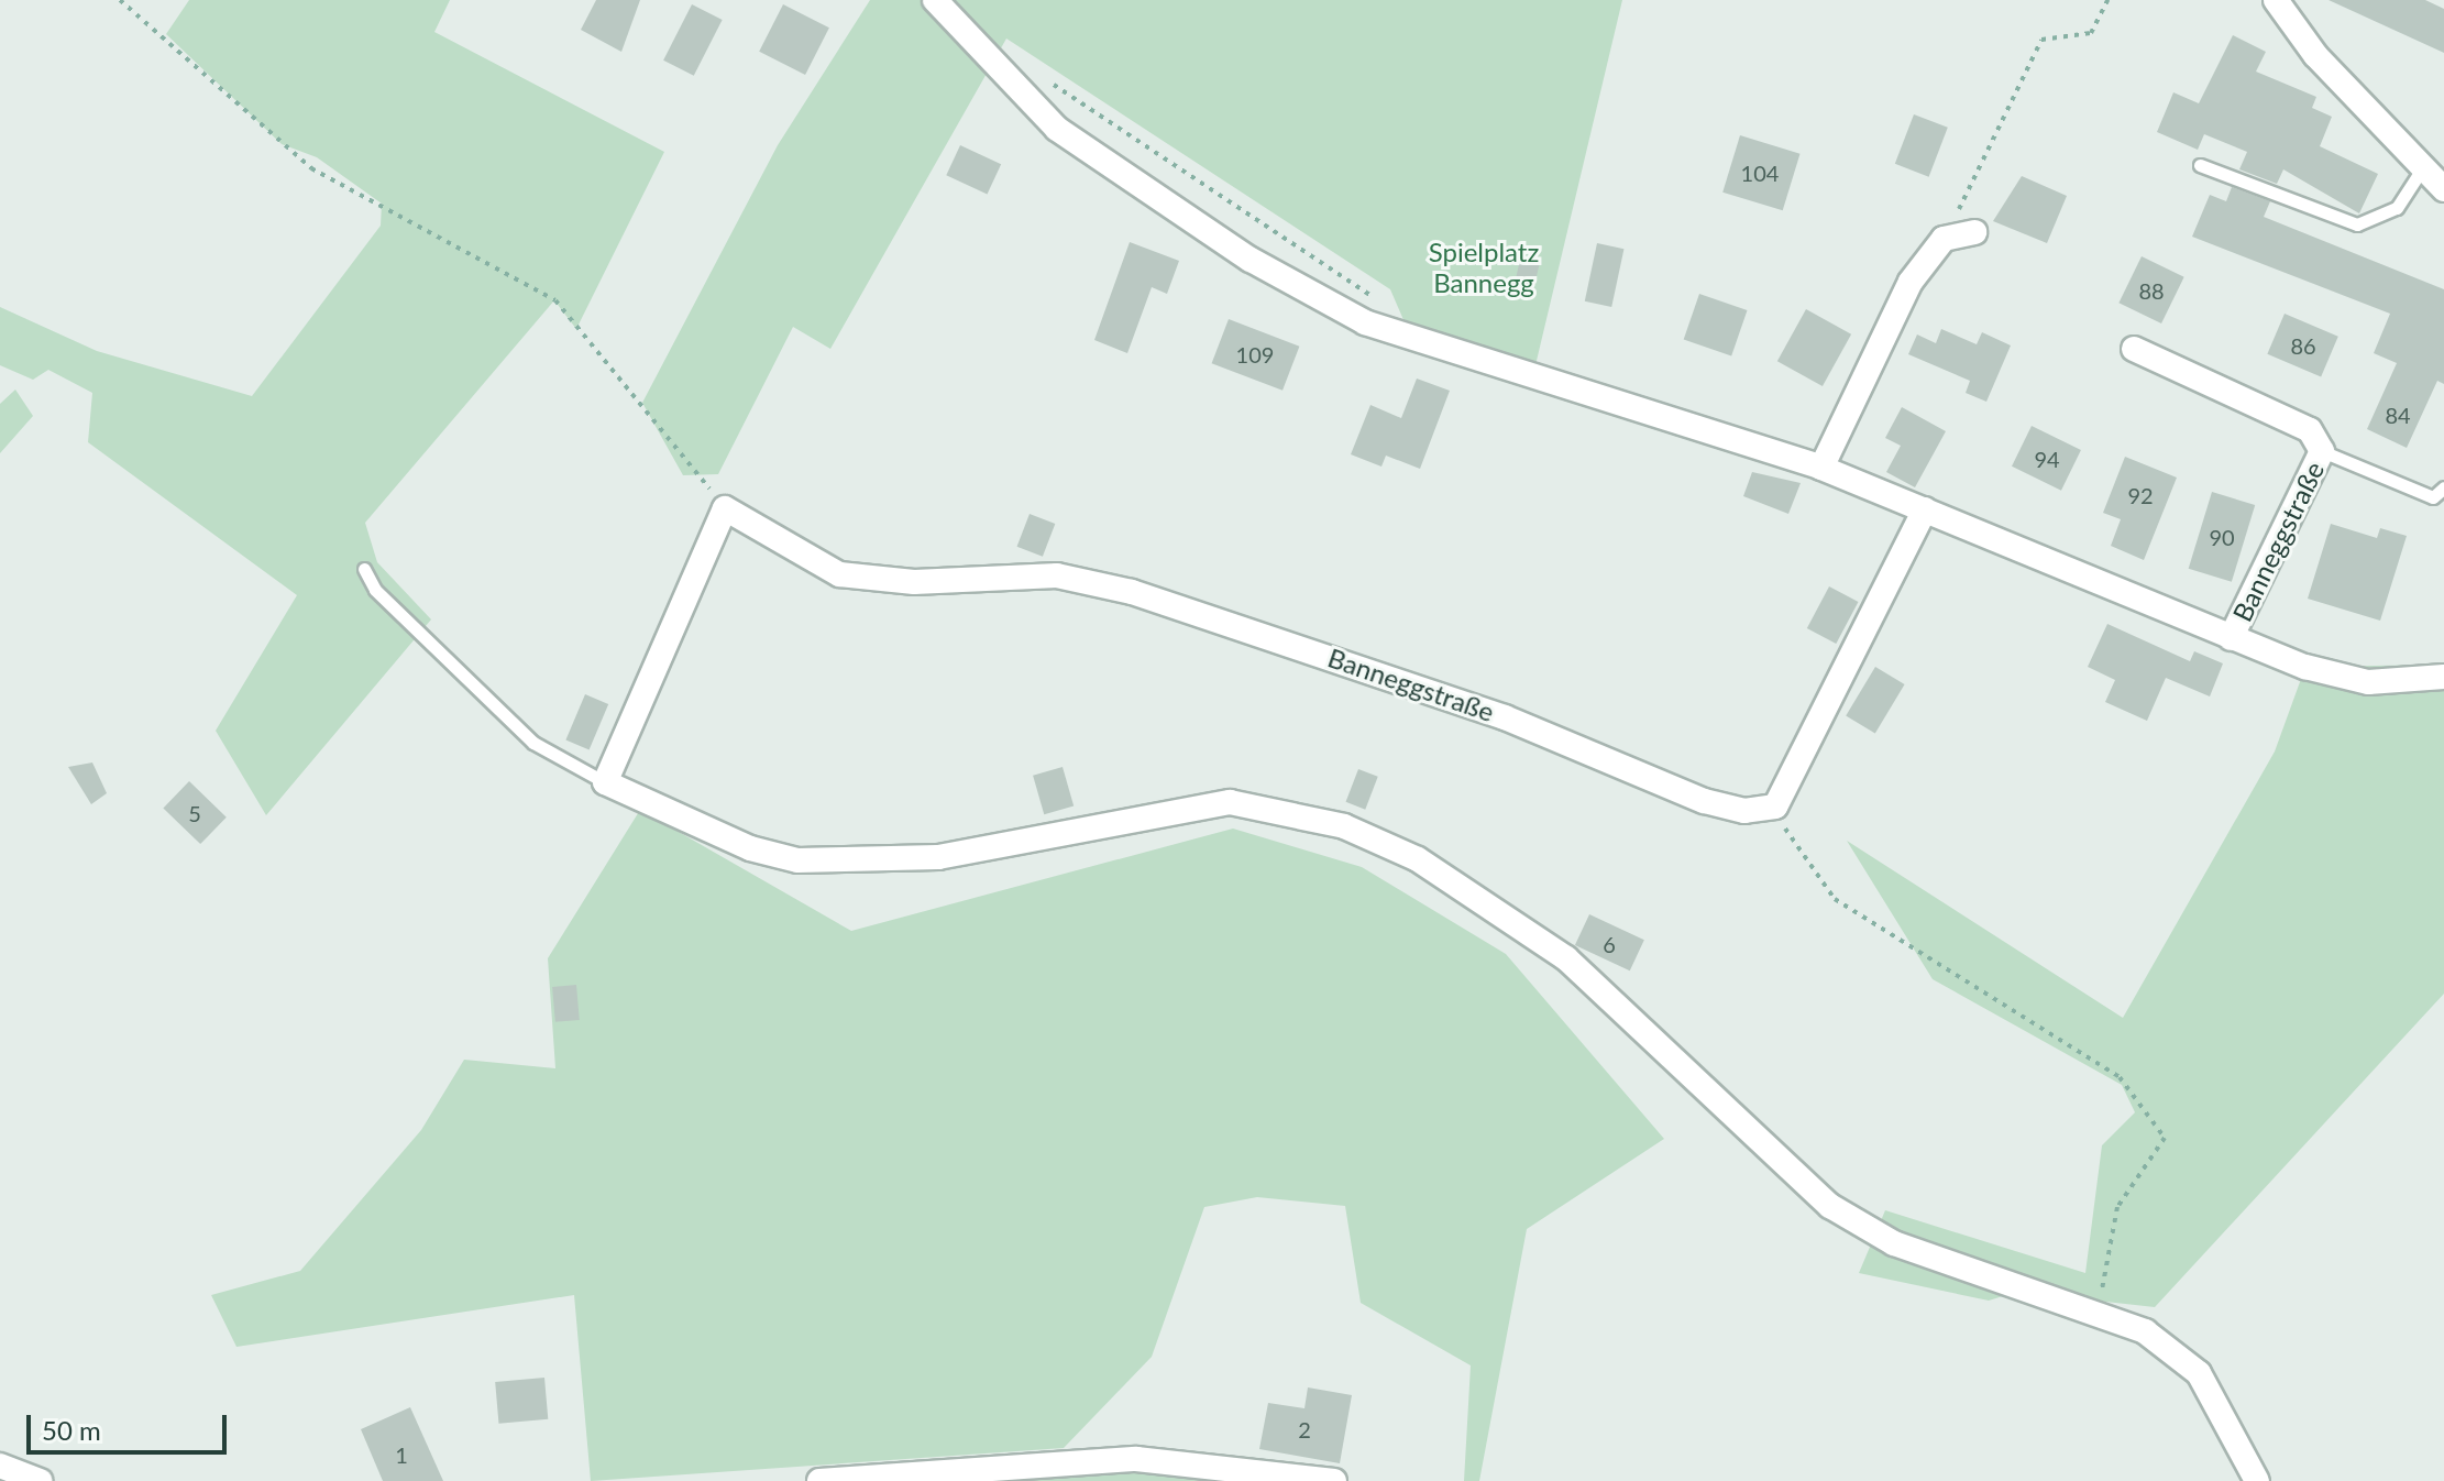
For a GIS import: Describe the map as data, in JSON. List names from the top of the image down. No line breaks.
{"streets":{"street":["Banneggstraße"]},"parks":["Spielplatz Bannegg"],"house_numbers":["104","88","86","109","84","94","92","90","5","6","2","1"],"scale_bar":"50 m"}
